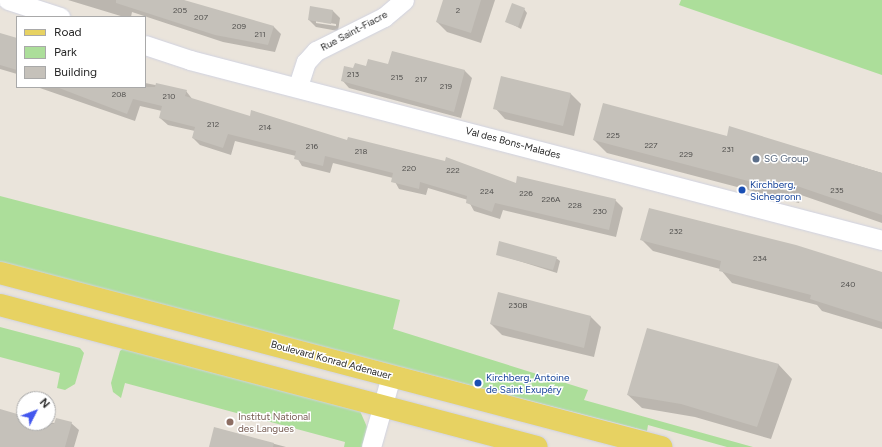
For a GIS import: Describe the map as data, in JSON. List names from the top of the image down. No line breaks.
{"streets":{"main road":["Boulevard Konrad Adenauer"],"street":["Rue Saint-Fiacre","Val des Bons-Malades"]},"crossings":[["Rue Saint-Fiacre","Val des Bons-Malades"]],"places":["SG Group","Kirchberg, Sichegronn","Kirchberg, Antoine de Saint Exupéry","Institut National des Langues"],"house_numbers":["205","2","207","209","211","213","215","217","219","208","210","212","214","225","227","216","231","218","229","220","222","235","224","226","226A","228","230","232","234","240","230B"],"legend":["Road","Park","Building"],"north":"top right"}
